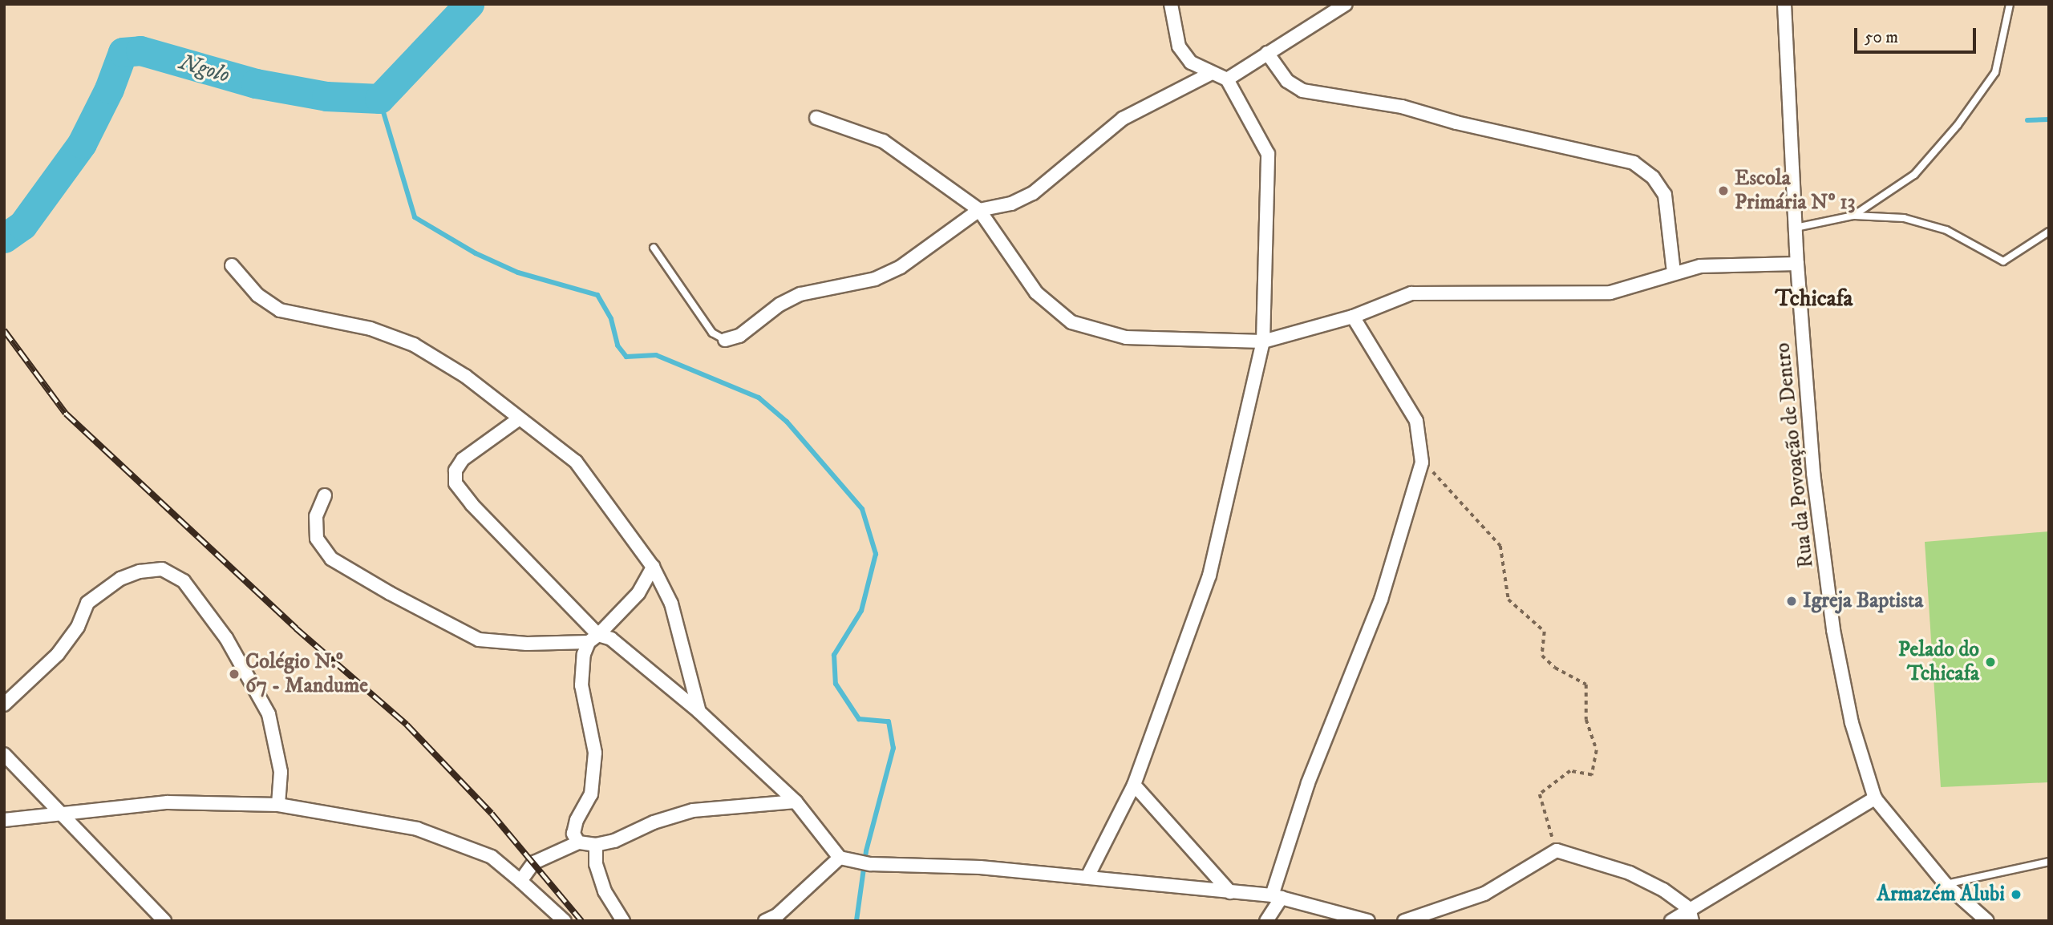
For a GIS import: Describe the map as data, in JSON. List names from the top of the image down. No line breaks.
{"streets":{"street":["Rua da Povoação de Dentro"]},"districts":["Tchicafa"],"water":["Ngolo"],"places":["Escola Primária Nº 13","Igreja Baptista","Pelado do Tchicafa","Colégio N.º 67 - Mandume","Armazém Alubi"],"scale_bar":"50 m"}
